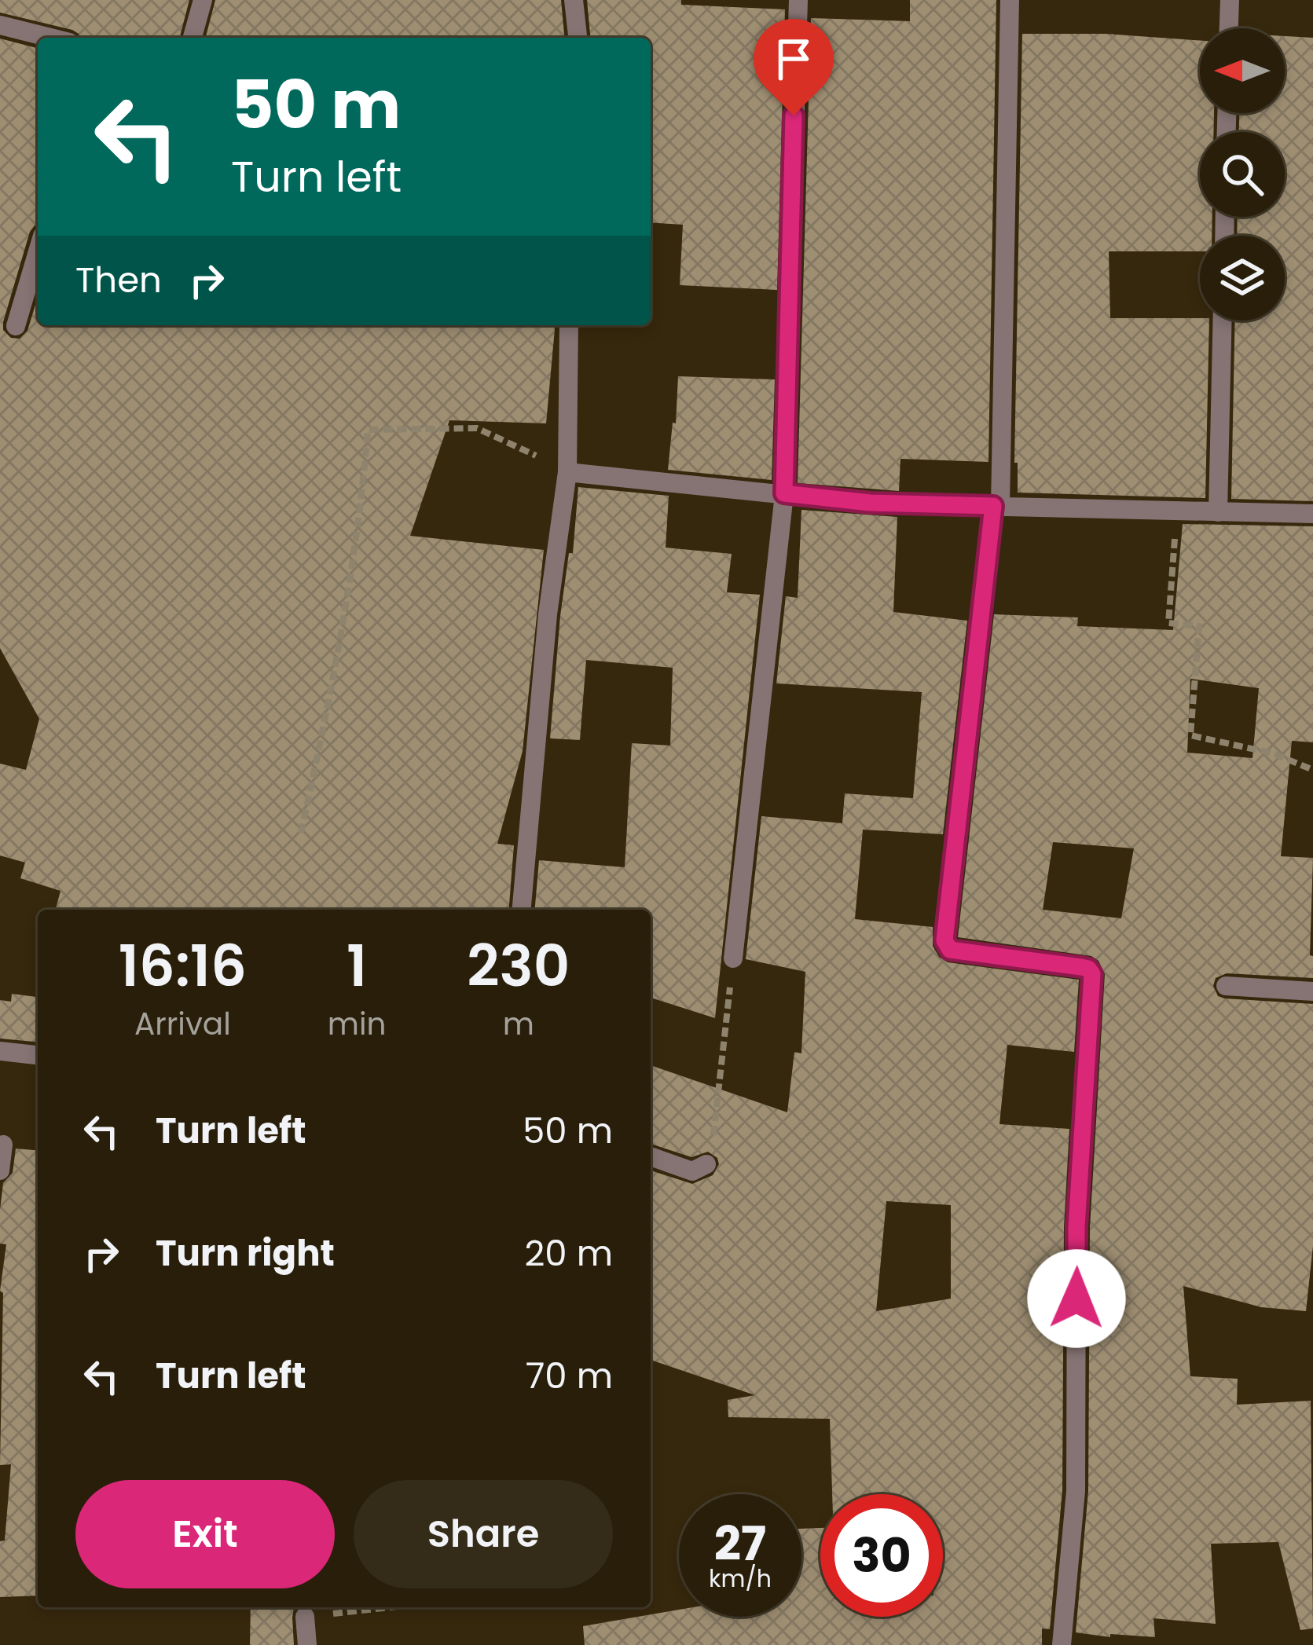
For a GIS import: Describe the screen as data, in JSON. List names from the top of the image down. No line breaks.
{"north":"left","page":{"turn":["50 m","Turn left"],"then":"Then","eta":["16:16","Arrival","1","min","230","m"],"list":[{"name":"Turn left","value":"50 m"},{"name":"Turn right","value":"20 m"},{"name":"Turn left","value":"70 m"}],"buttons":["Exit","Share"],"speed":"27 km/h","limit":"30"}}
